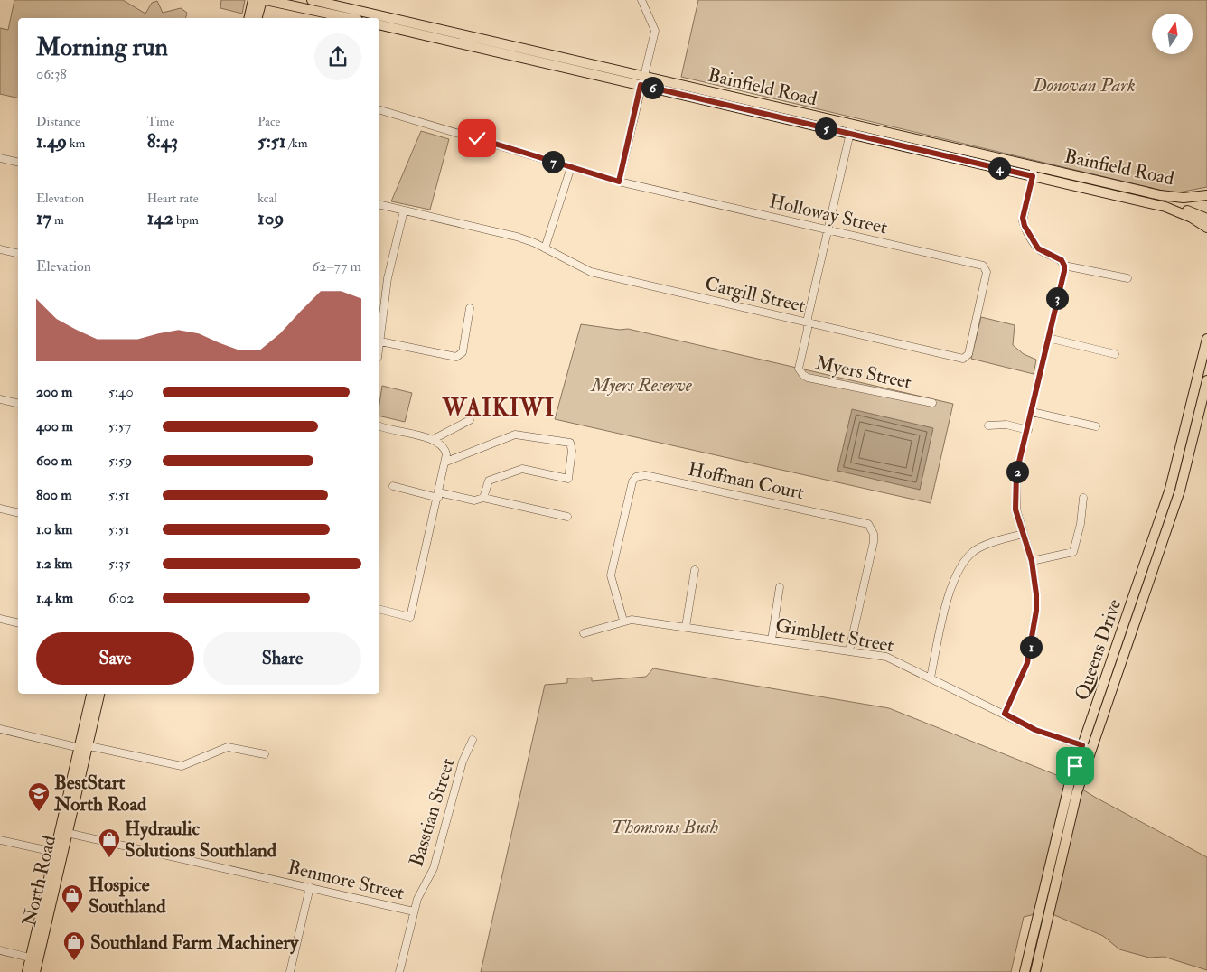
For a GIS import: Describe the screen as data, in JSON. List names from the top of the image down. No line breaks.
{"streets":{"main road":["Bainfield Road","Queens Drive","North Road"],"street":["Holloway Street","Cargill Street","Myers Street","Hoffman Court","Gimblett Street","Basstian Street","Benmore Street"]},"crossings":[["Bainfield Road","Myers Street"],["Holloway Street","Cargill Street"],["Holloway Street","Myers Street"],["Cargill Street","Myers Street"],["Hoffman Court","Gimblett Street"],["Gimblett Street","Queens Drive"],["Basstian Street","Benmore Street"],["Benmore Street","North Road"]],"districts":["WAIKIWI"],"parks":["Donovan Park","Myers Reserve","Thomsons Bush"],"places":{"school or university":["BestStart North Road"],"shop":["Hydraulic Solutions Southland","Hospice Southland","Southland Farm Machinery"]},"north":"top","page":{"heading":["Morning run","06:38"],"pins":["6","5","7","4","3","2","1"],"stats":[["Distance","1.49 km"],["Time","8:43"],["Pace","5:51 /km"],["Elevation","17 m"],["Heart rate","142 bpm"],["kcal","109"]],"chart":["Elevation","62–77 m"],"list":[{"name":"200 m","note":"5:40"},{"name":"400 m","note":"5:57"},{"name":"600 m","note":"5:59"},{"name":"800 m","note":"5:51"},{"name":"1.0 km","note":"5:51"},{"name":"1.2 km","note":"5:35"},{"name":"1.4 km","note":"6:02"}],"buttons":["Save","Share"]}}
